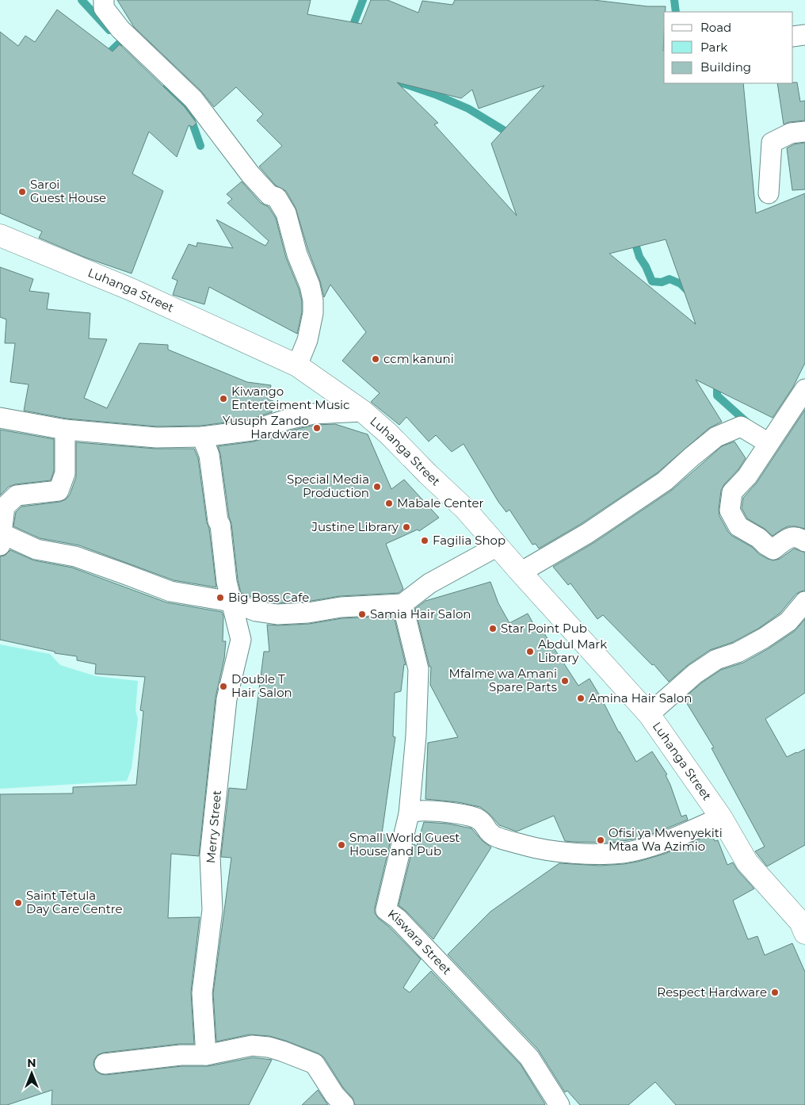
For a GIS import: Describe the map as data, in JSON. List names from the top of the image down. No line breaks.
{"streets":{"street":["Luhanga Street","Merry Street","Kiswara Street"]},"places":["Saroi Guest House","ccm kanuni","Kiwango Enterteiment Music","Yusuph Zando Hardware","Special Media Production","Mabale Center","Justine Library","Fagilia Shop","Big Boss Cafe","Samia Hair Salon","Star Point Pub","Abdul Mark Library","Mfalme wa Amani Spare Parts","Double T Hair Salon","Amina Hair Salon","Ofisi ya Mwenyekiti Mtaa Wa Azimio","Small World Guest House and Pub","Saint Tetula Day Care Centre","Respect Hardware"],"legend":["Road","Park","Building"],"north":"top"}
